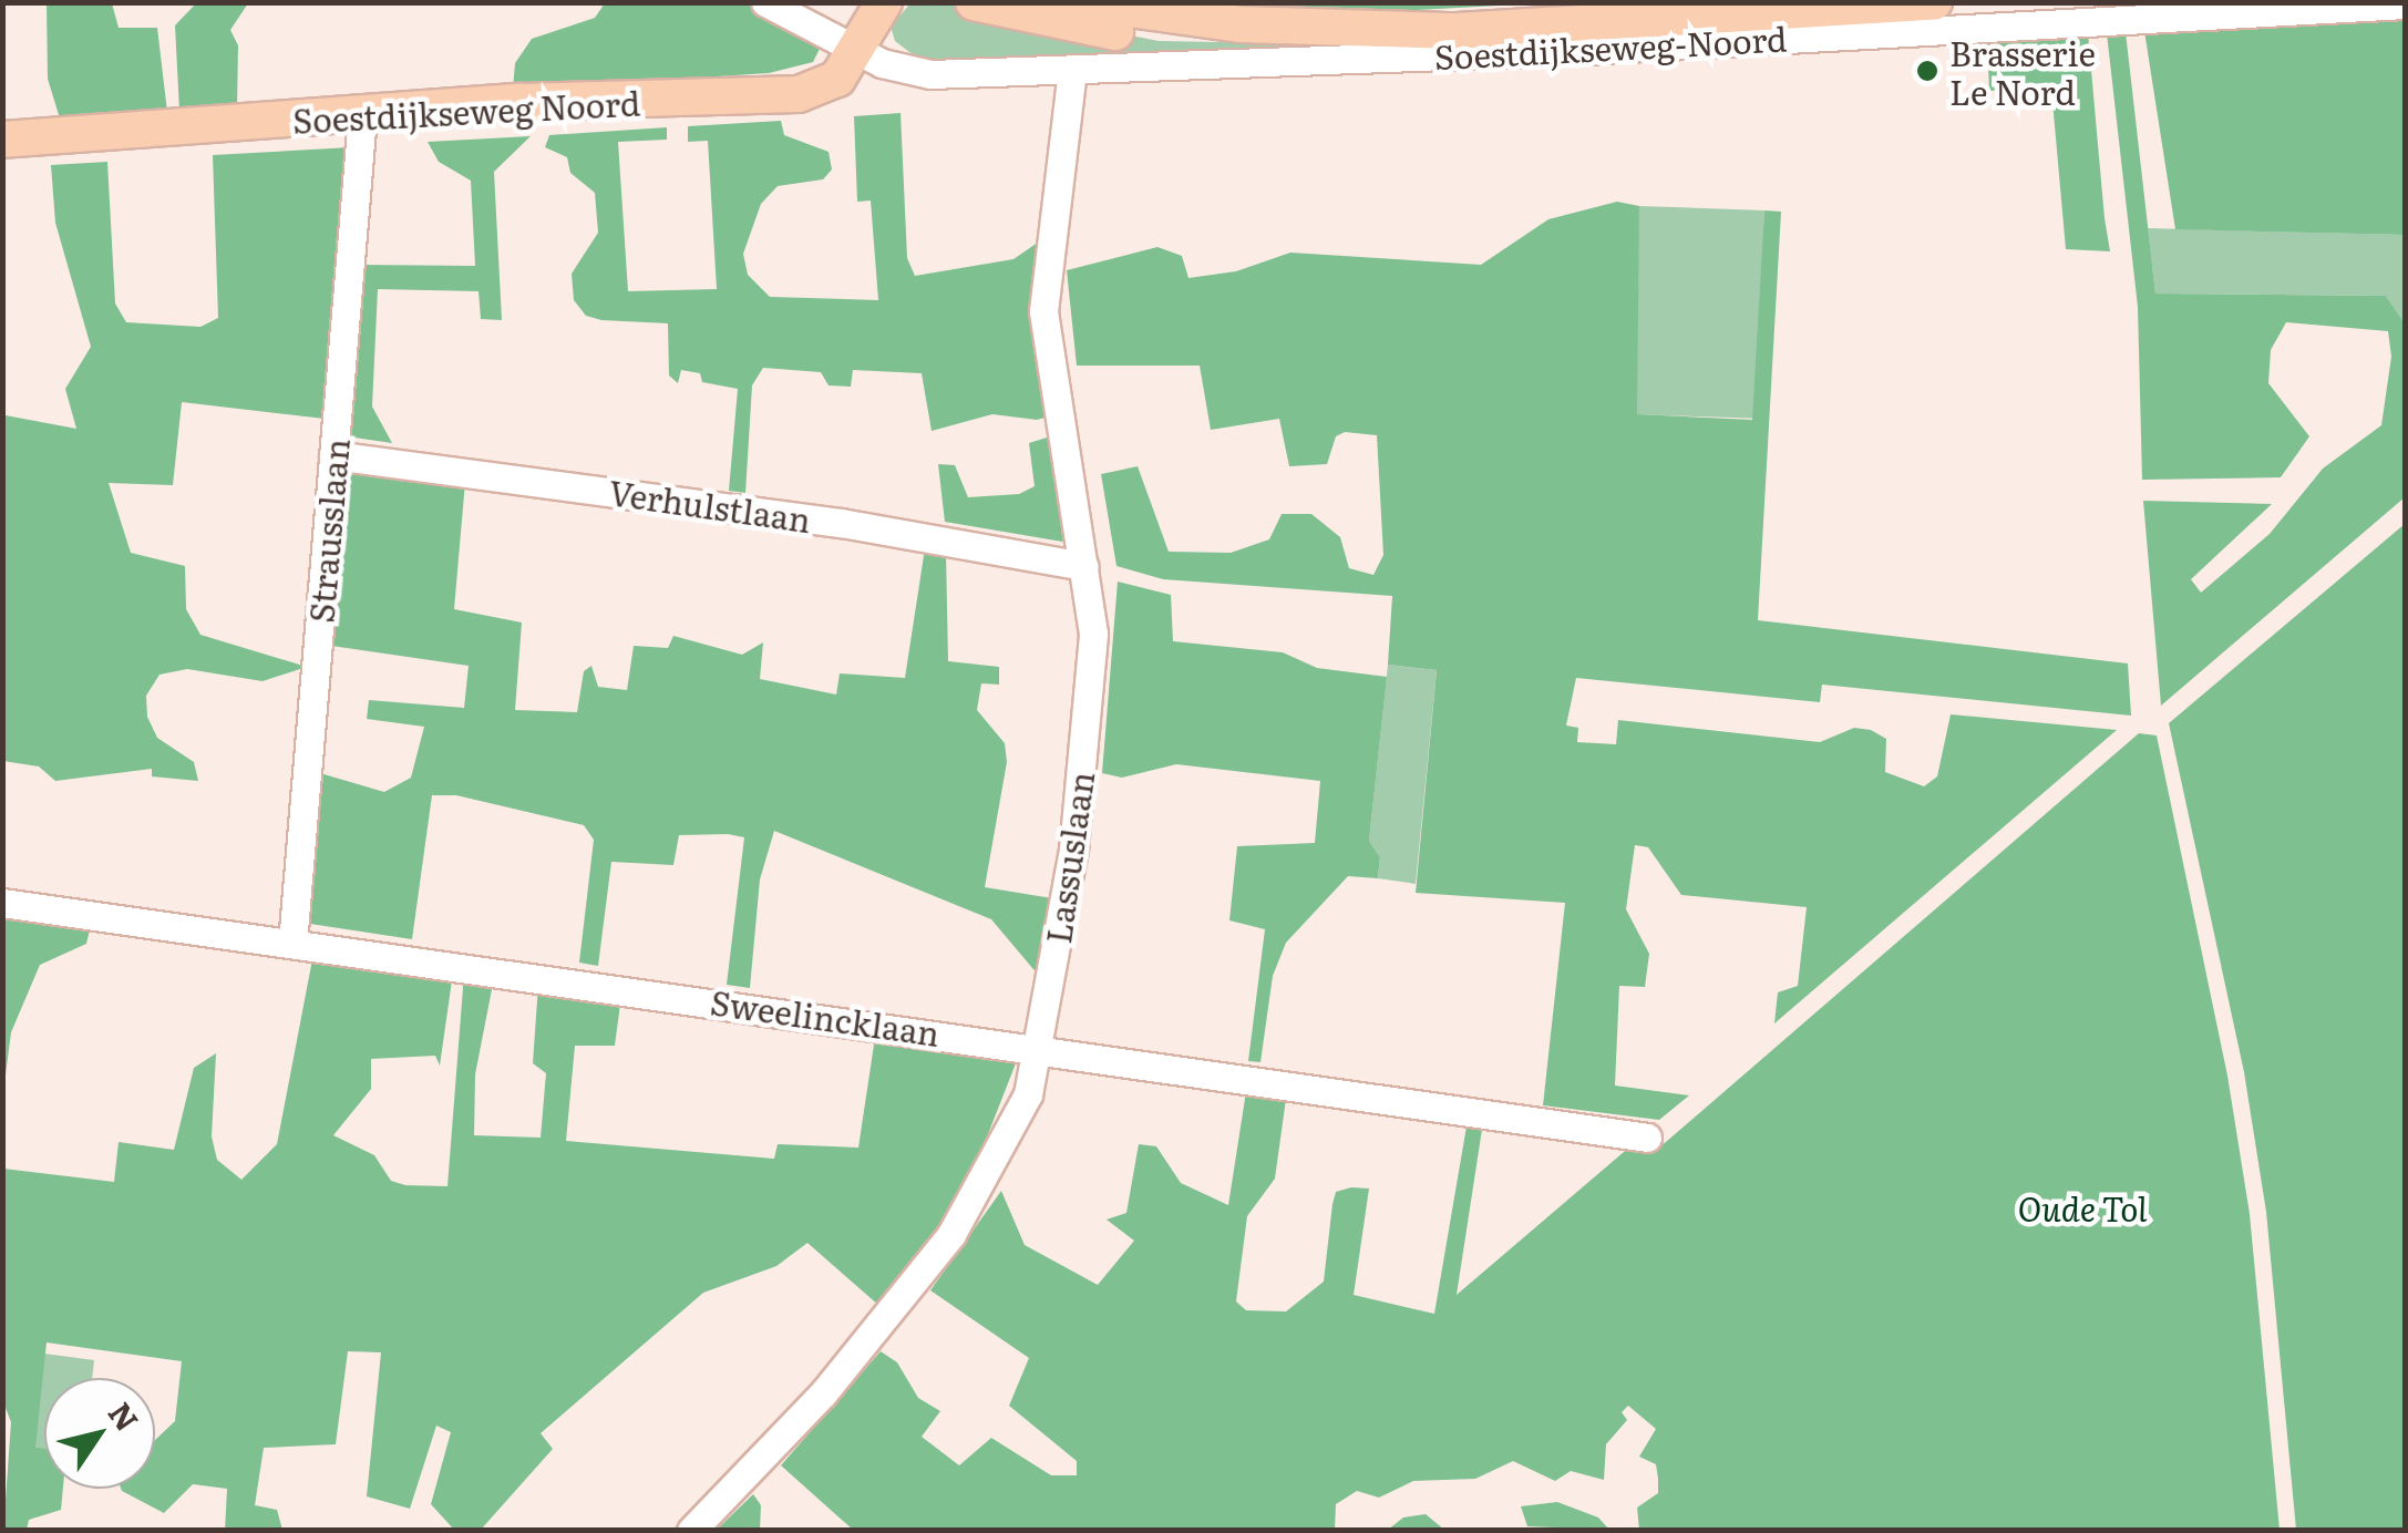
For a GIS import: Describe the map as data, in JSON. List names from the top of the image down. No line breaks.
{"streets":{"main road":["Soestdijkseweg Noord"],"street":["Soestdijkseweg-Noord","Verhulstlaan","Strausslaan","Lassuslaan","Sweelincklaan"]},"crossings":[["Soestdijkseweg-Noord","Soestdijkseweg Noord"],["Soestdijkseweg-Noord","Lassuslaan"],["Soestdijkseweg Noord","Strausslaan"],["Verhulstlaan","Strausslaan"],["Verhulstlaan","Lassuslaan"],["Strausslaan","Sweelincklaan"],["Lassuslaan","Sweelincklaan"]],"parks":["Oude Tol"],"places":["Brasserie Le Nord"],"north":"top right"}
